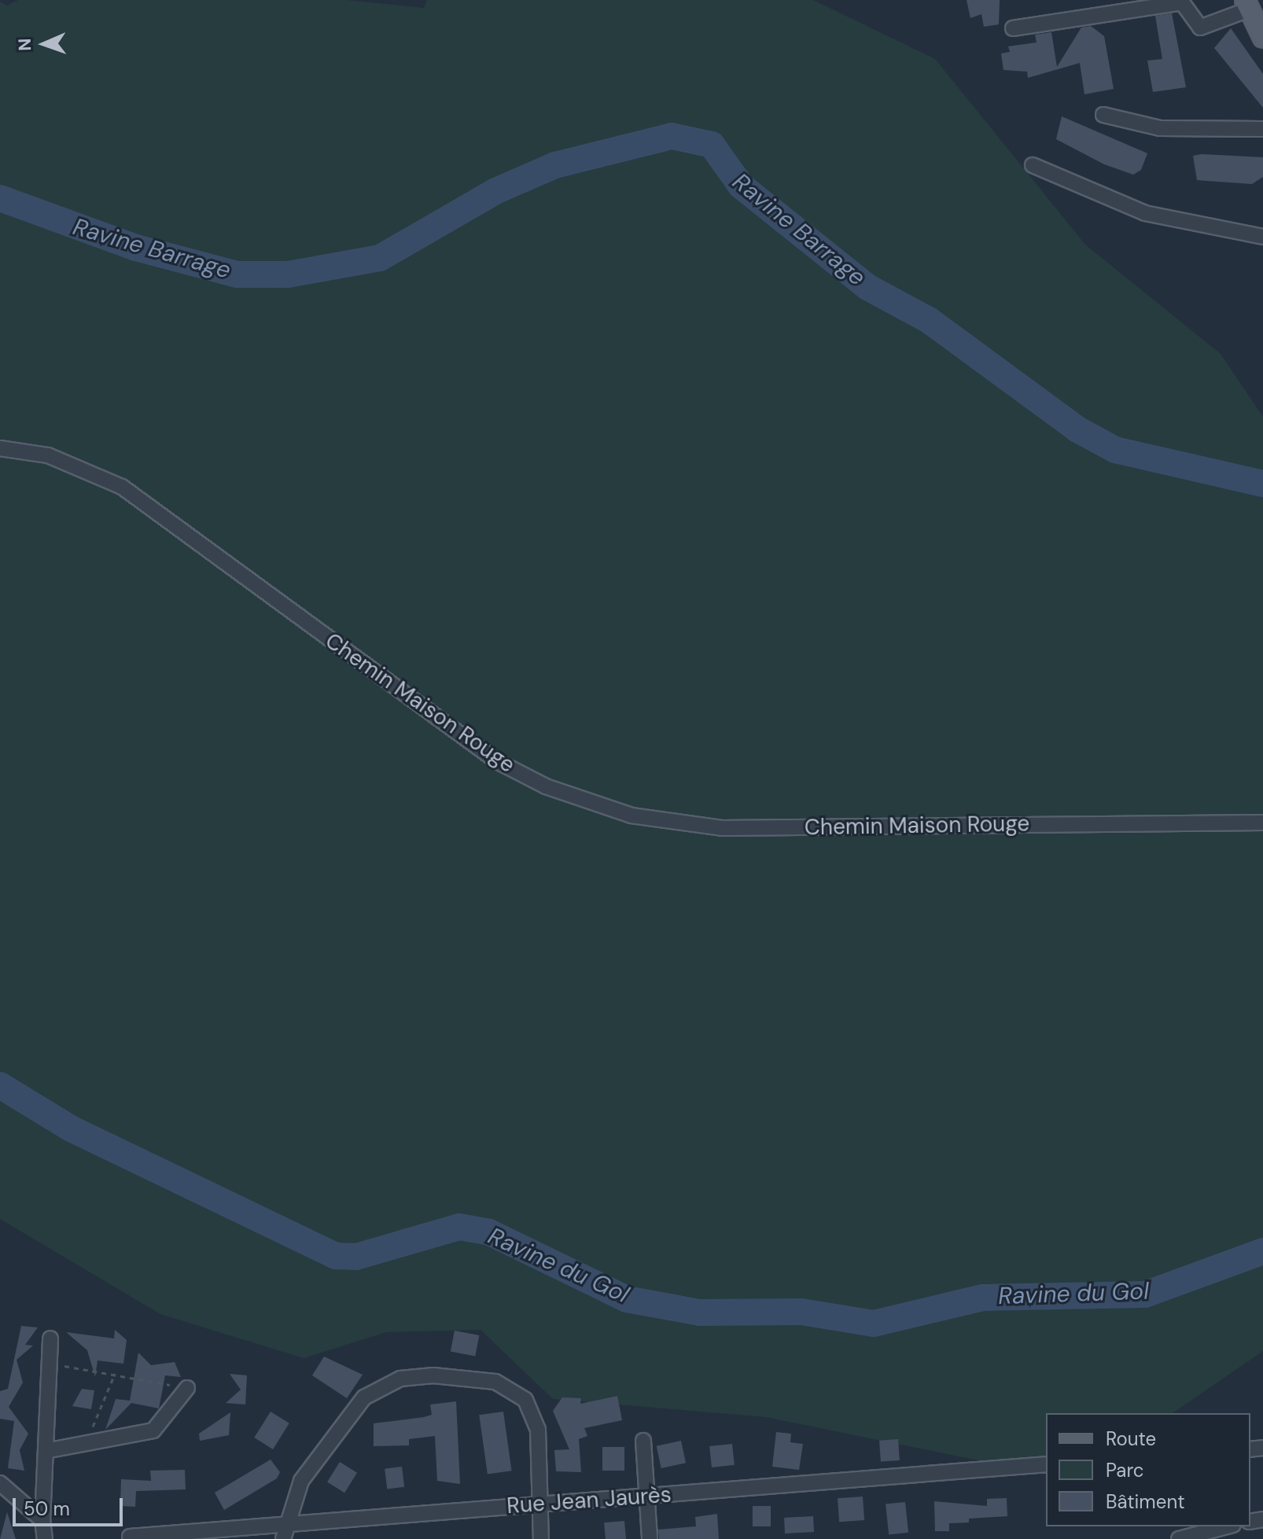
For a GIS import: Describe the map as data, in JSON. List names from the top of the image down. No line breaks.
{"streets":{"street":["Chemin Maison Rouge","Rue Jean Jaurès"]},"water":["Ravine Barrage","Ravine du Gol"],"legend":["Route","Parc","Bâtiment"],"scale_bar":"50 m","north":"left"}
